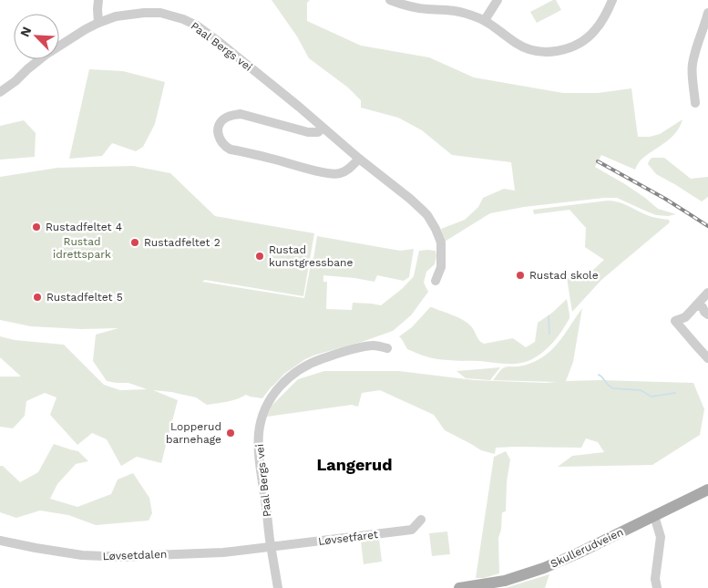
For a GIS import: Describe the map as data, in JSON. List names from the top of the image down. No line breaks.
{"streets":{"main road":["Skullerudveien"],"street":["Paal Bergs vei","Løvsetfaret","Løvsetdalen"]},"crossings":[["Paal Bergs vei","Løvsetfaret"],["Paal Bergs vei","Løvsetdalen"],["Løvsetfaret","Løvsetdalen"]],"districts":["Langerud"],"parks":["Rustad idrettspark"],"places":["Rustadfeltet 4","Rustadfeltet 2","Rustad kunstgressbane","Rustad skole","Rustadfeltet 5","Lopperud barnehage"],"north":"top left"}
